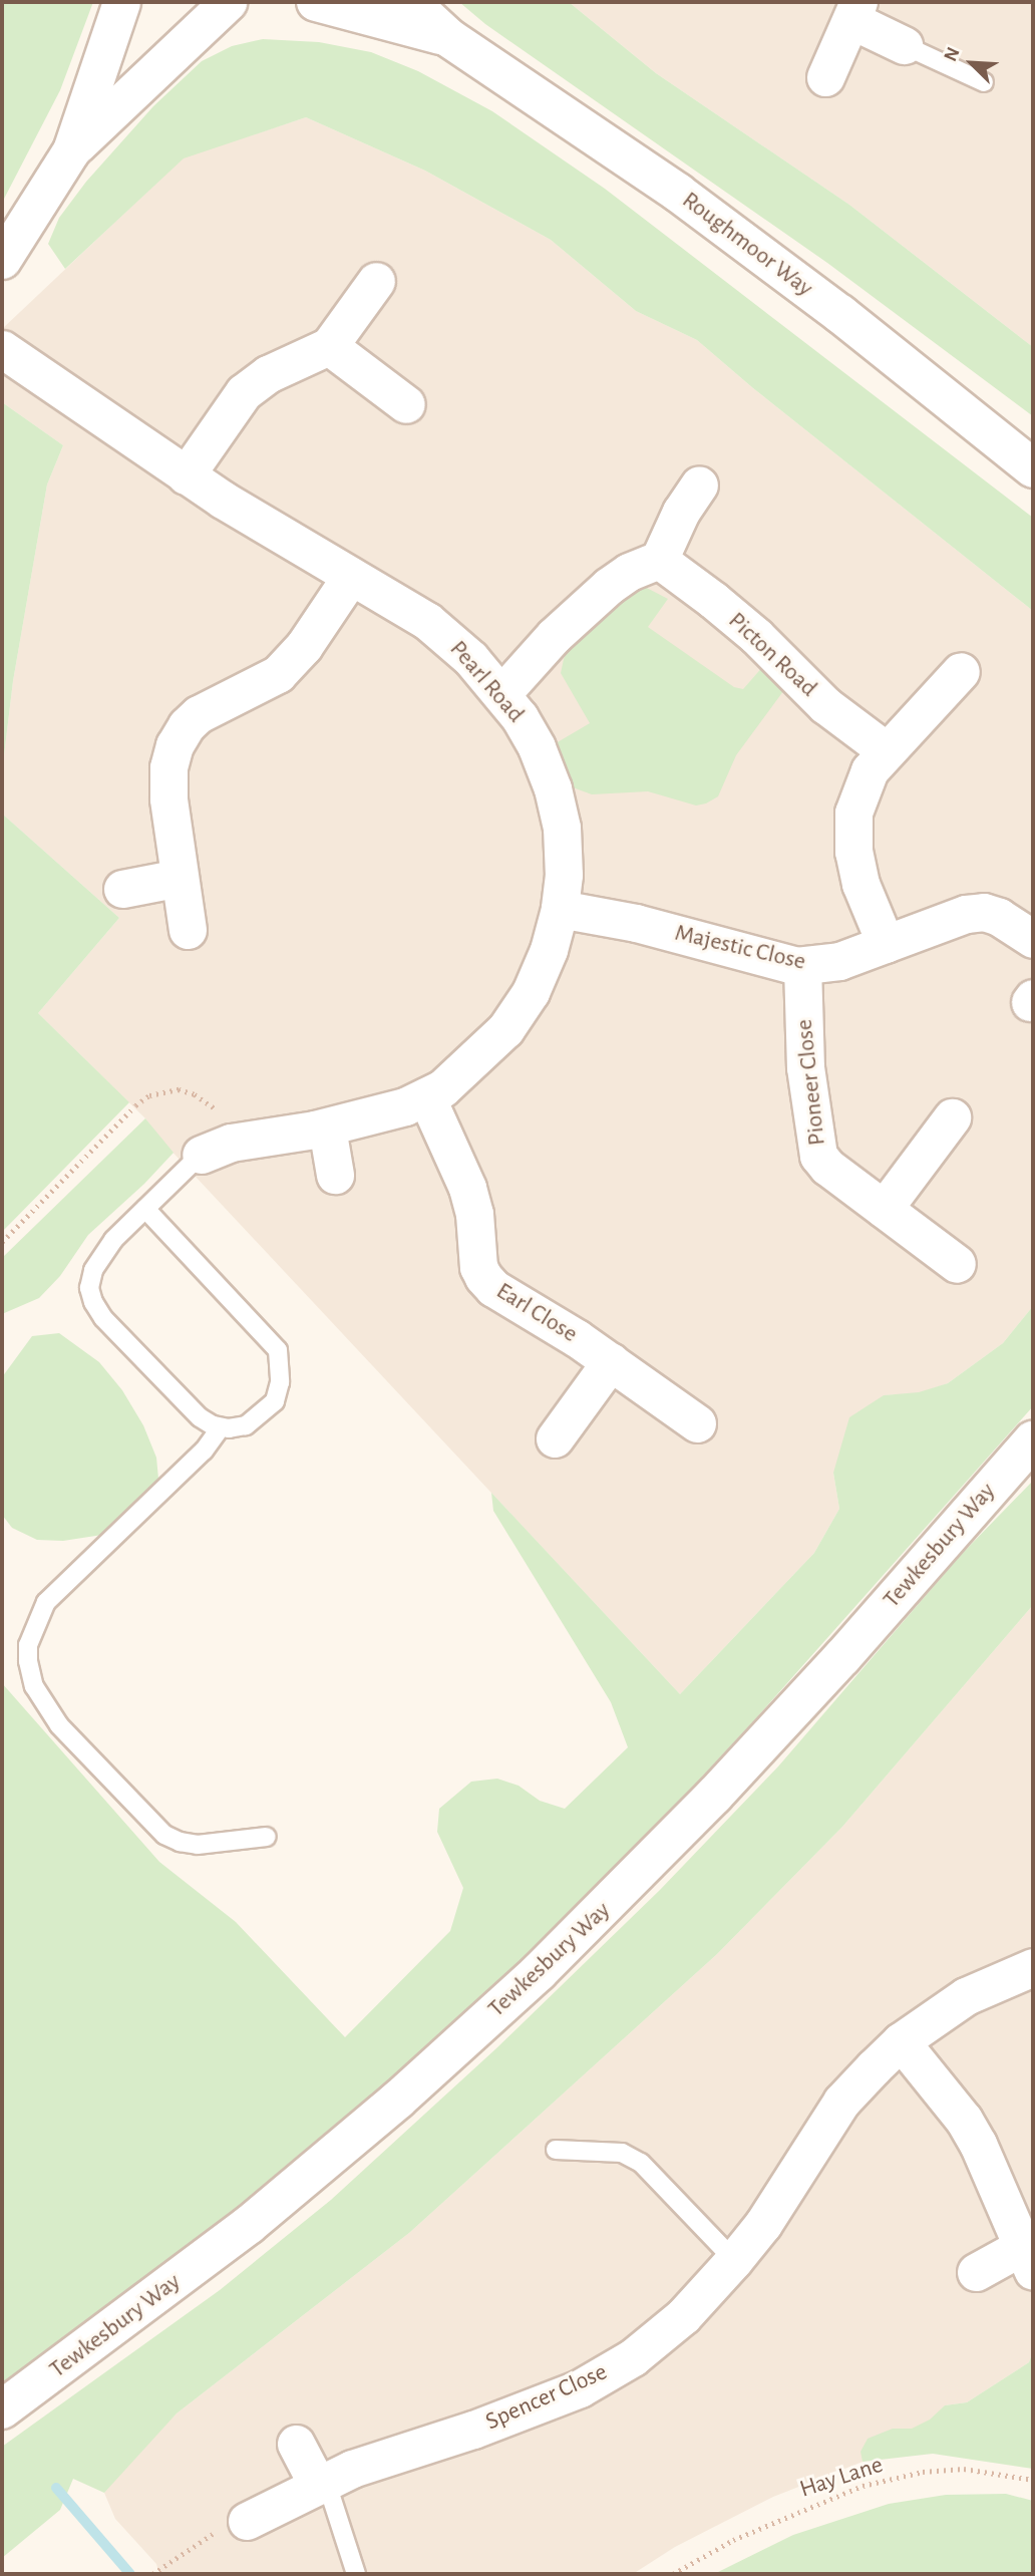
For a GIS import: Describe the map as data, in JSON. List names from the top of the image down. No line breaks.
{"streets":{"street":["Roughmoor Way","Picton Road","Pearl Road","Majestic Close","Pioneer Close","Earl Close","Tewkesbury Way","Spencer Close"],"path":["Hay Lane"]},"crossings":[["Pearl Road","Majestic Close"],["Pearl Road","Earl Close"],["Majestic Close","Pioneer Close"]],"north":"top left"}
